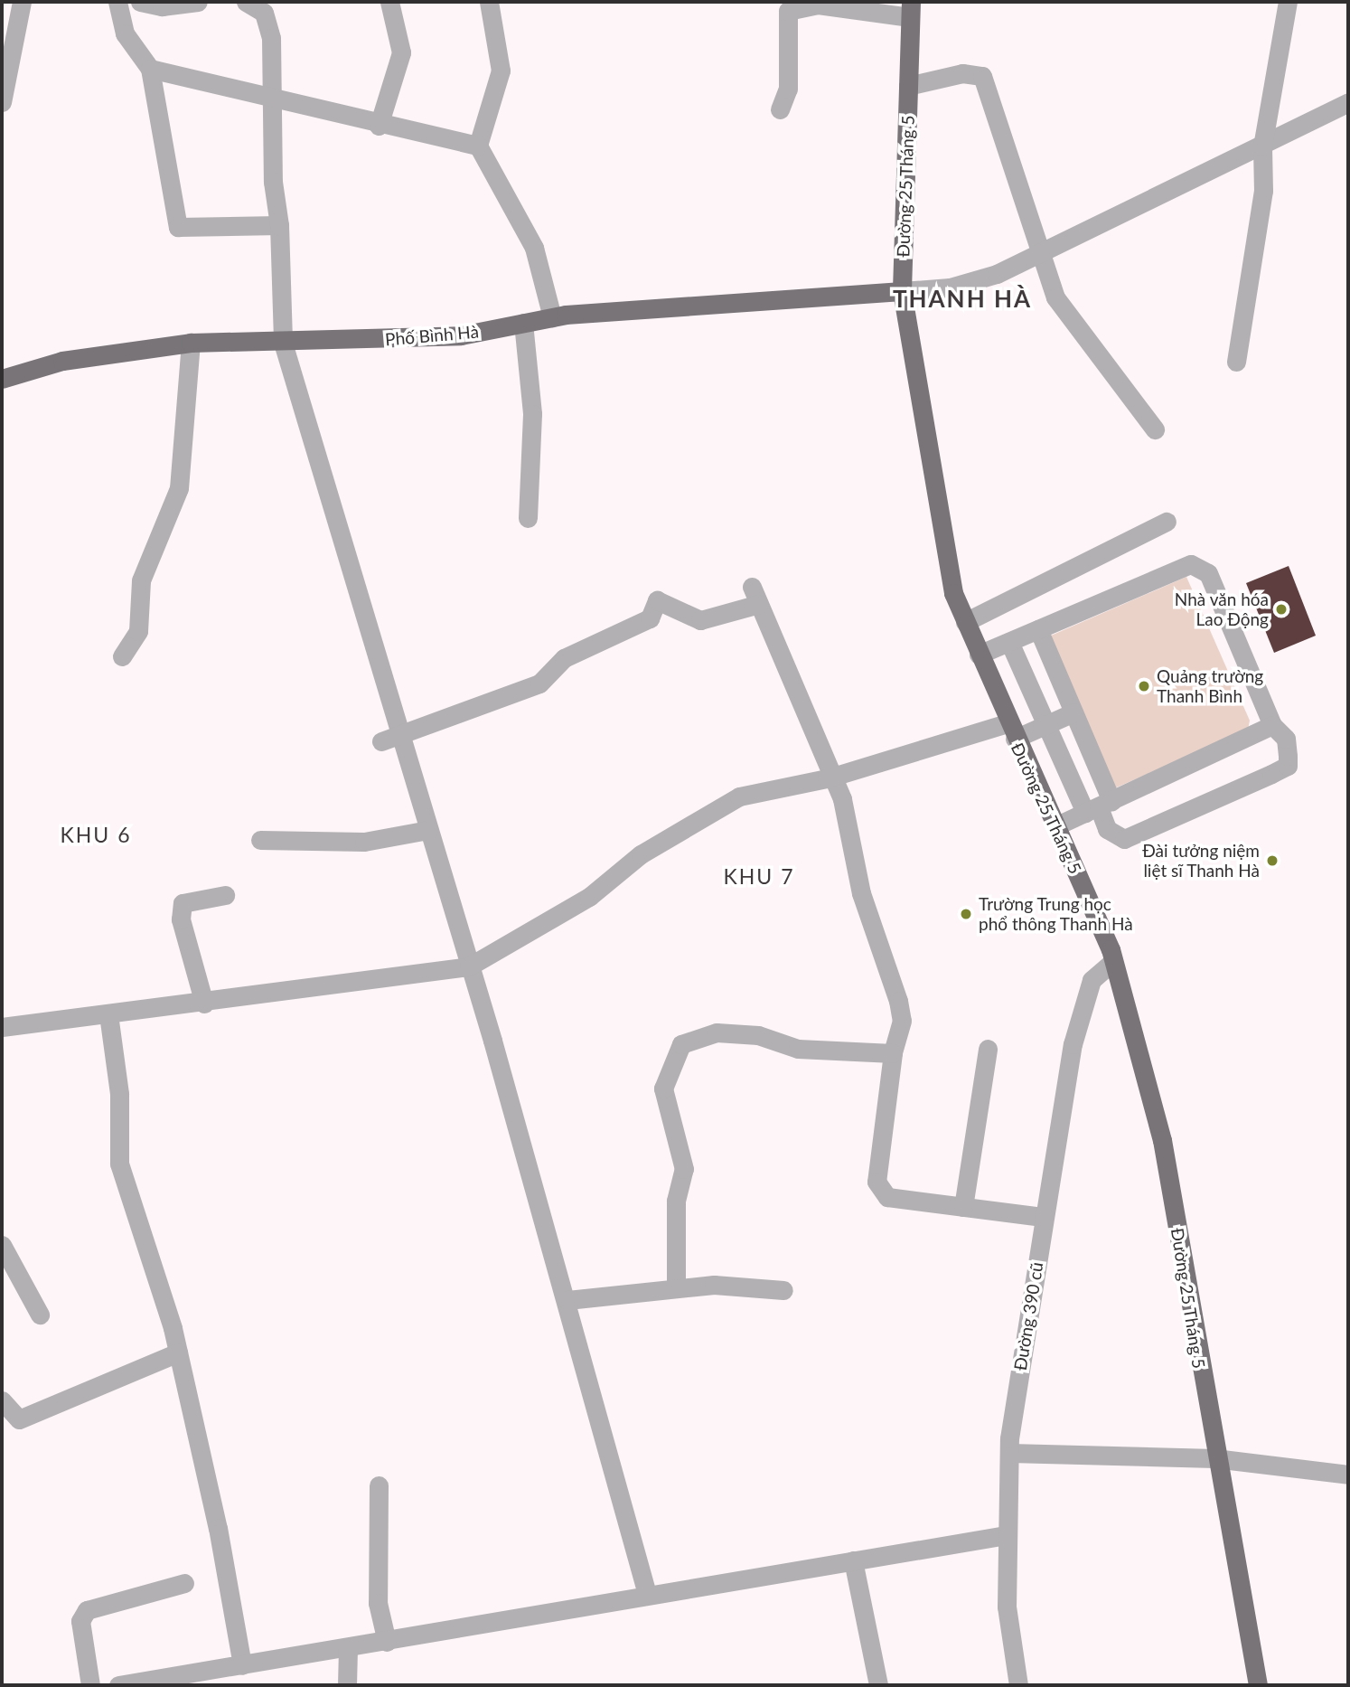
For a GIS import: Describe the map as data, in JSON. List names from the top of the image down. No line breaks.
{"streets":{"main road":["Đường 25 Tháng 5","Phố Bình Hà"],"street":["Đường 390 cũ"]},"crossings":[["Đường 25 Tháng 5","Phố Bình Hà"],["Đường 25 Tháng 5","Đường 390 cũ"]],"districts":["THANH HÀ","KHU 6","KHU 7"],"places":["Nhà văn hóa Lao Động","Quảng trường Thanh Bình","Đài tưởng niệm liệt sĩ Thanh Hà","Trường Trung học phổ thông Thanh Hà"]}
